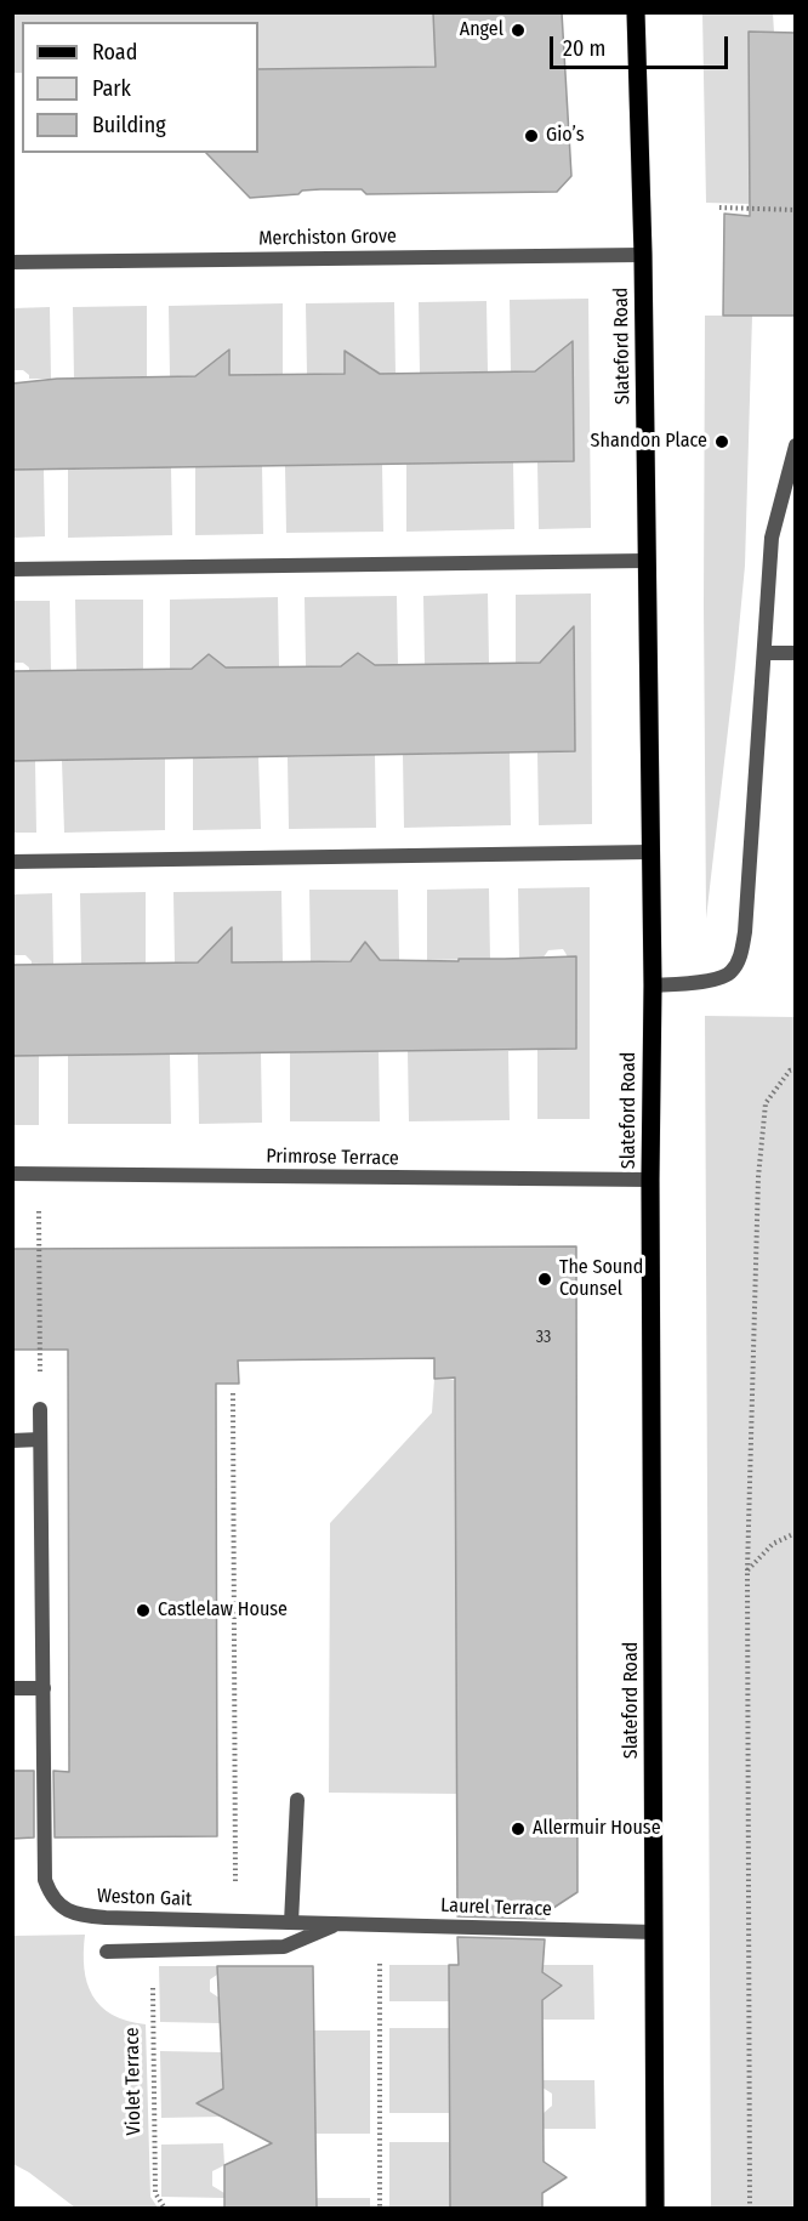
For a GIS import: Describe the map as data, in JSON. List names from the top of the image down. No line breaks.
{"streets":{"main road":["Slateford Road"],"street":["Merchiston Grove","Primrose Terrace","Weston Gait","Laurel Terrace"],"path":["Violet Terrace"]},"crossings":[["Merchiston Grove","Slateford Road"],["Slateford Road","Primrose Terrace"],["Slateford Road","Laurel Terrace"],["Weston Gait","Laurel Terrace"]],"places":["Angel","Gio’s","Shandon Place","The Sound Counsel","Castlelaw House","Allermuir House"],"house_numbers":["33"],"legend":["Road","Park","Building"],"scale_bar":"20 m"}
